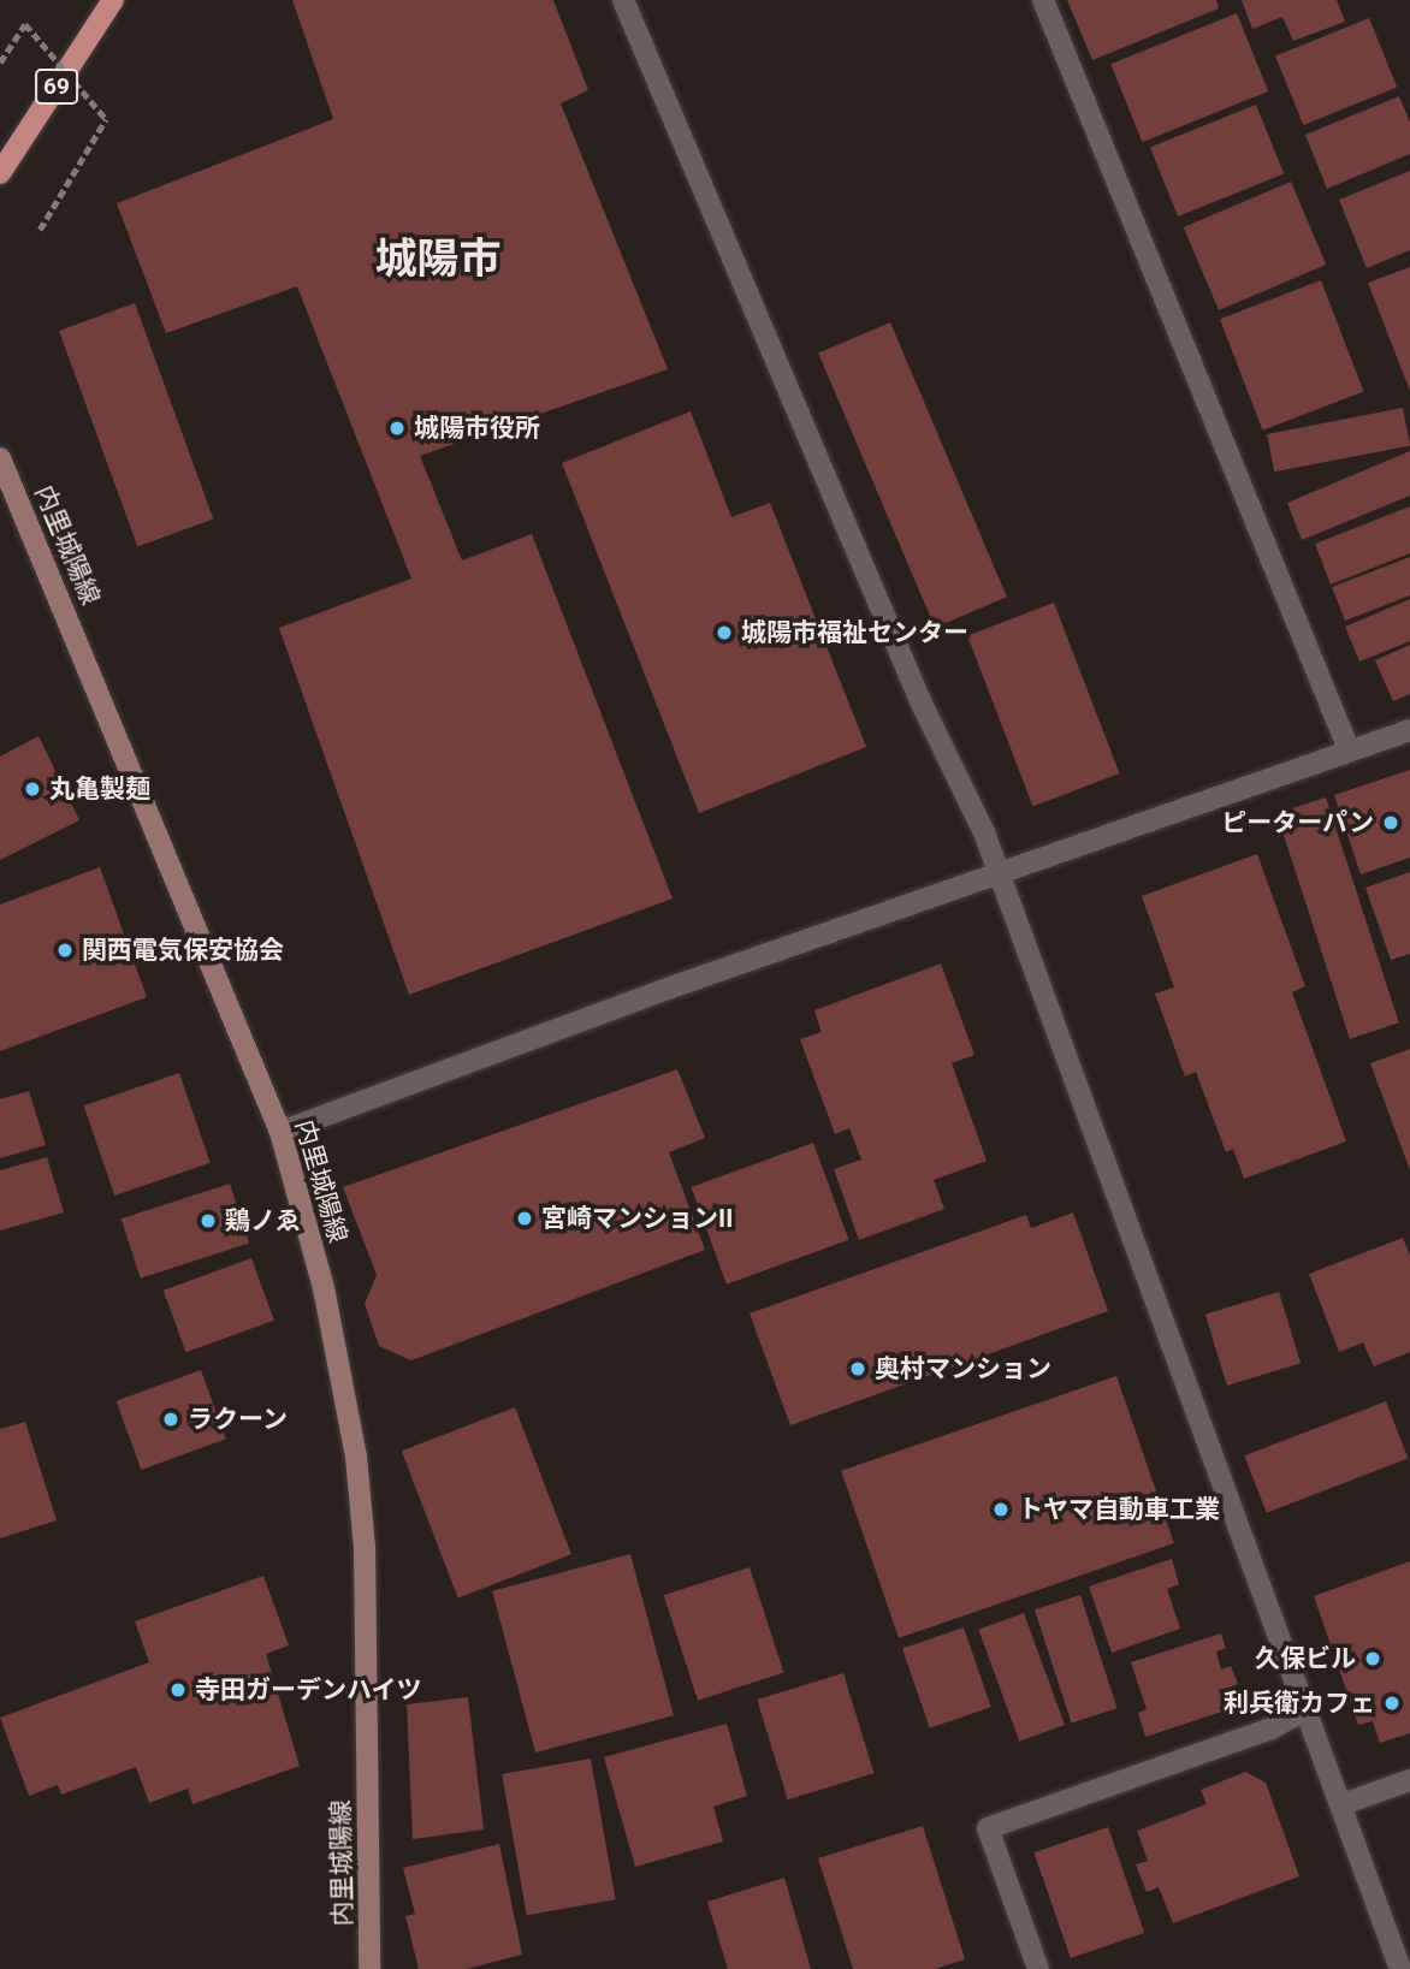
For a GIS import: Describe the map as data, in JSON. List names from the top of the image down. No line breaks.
{"streets":{"main road":["69","内里城陽線"]},"districts":["城陽市"],"places":["城陽市役所","城陽市福祉センター","丸亀製麺","ピーターパン","関西電気保安協会","宮崎マンションII","鶏ノゑ","奥村マンション","ラクーン","トヤマ自動車工業","久保ビル","寺田ガーデンハイツ","利兵衛カフェ"]}
